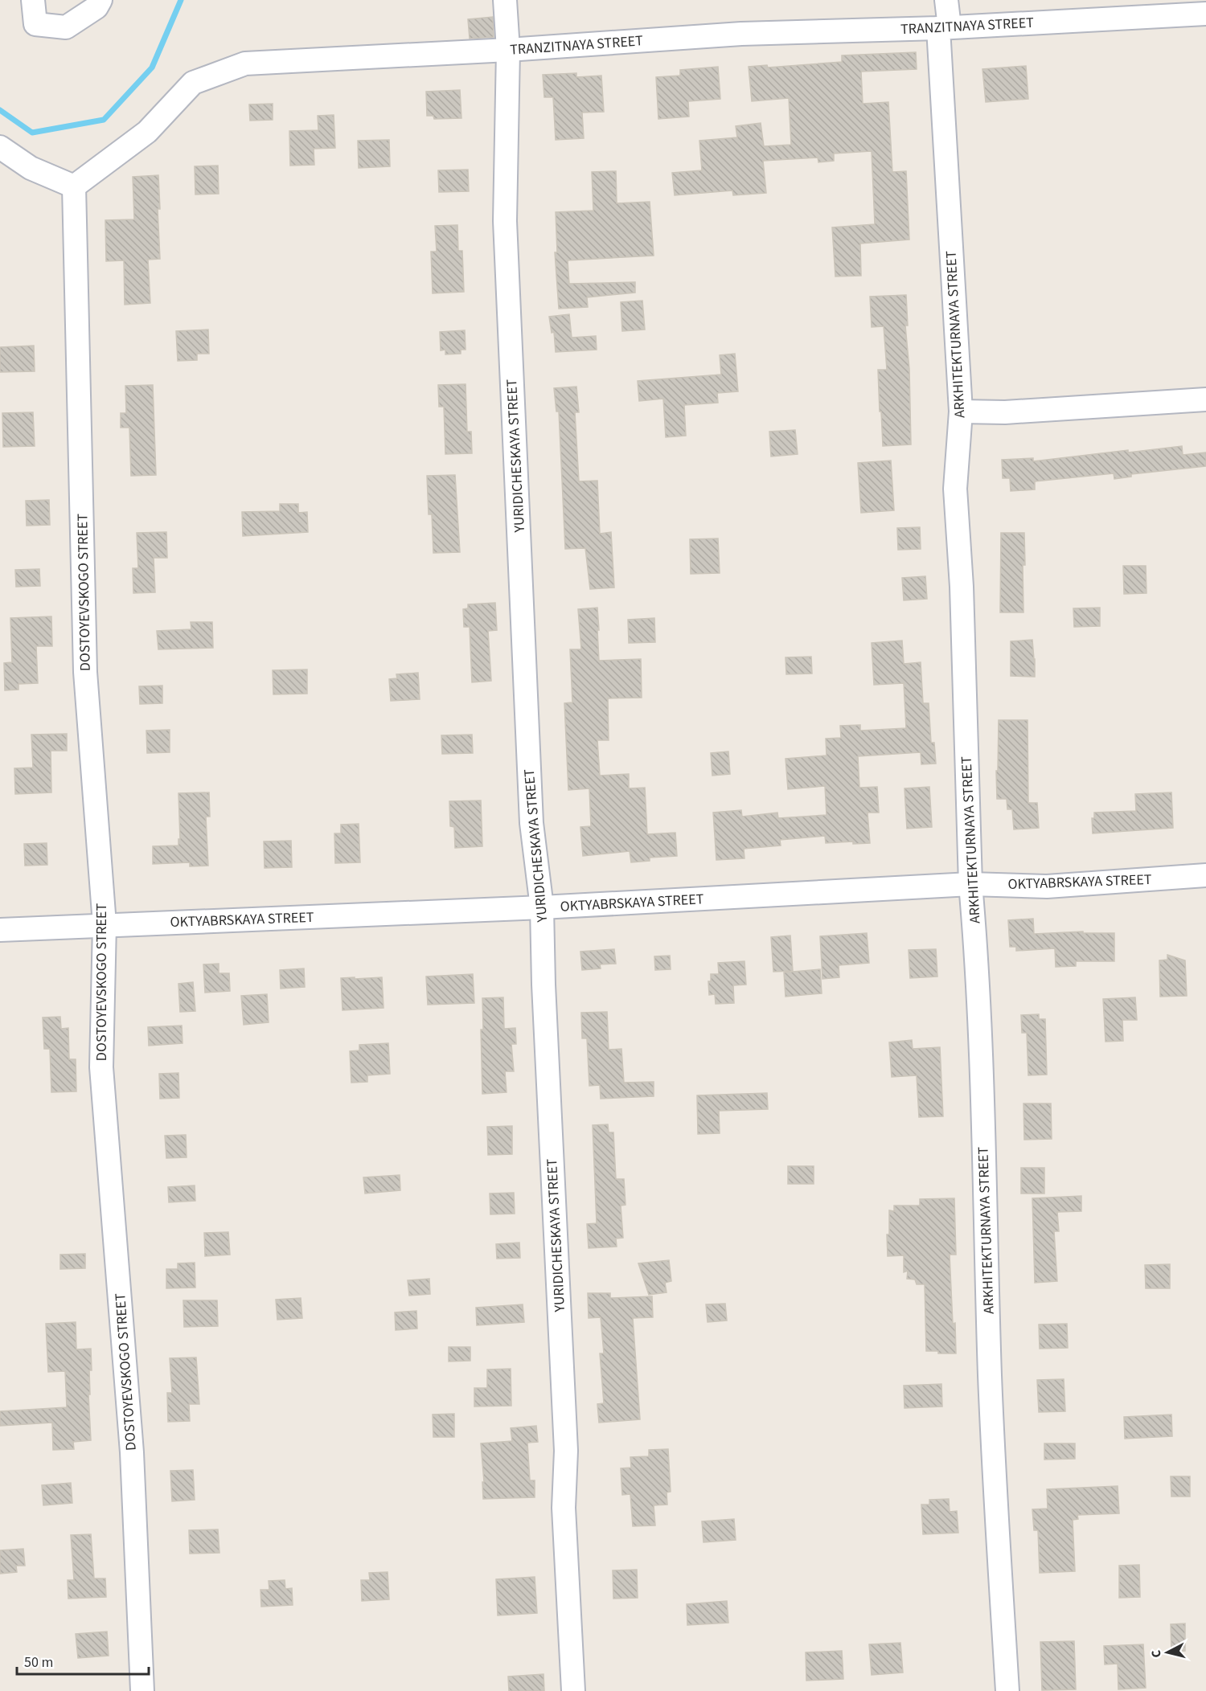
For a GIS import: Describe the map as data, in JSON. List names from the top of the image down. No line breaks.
{"streets":{"street":["TRANZITNAYA STREET","ARKHITEKTURNAYA STREET","YURIDICHESKAYA STREET","DOSTOYEVSKOGO STREET","OKTYABRSKAYA STREET"]},"crossings":[["TRANZITNAYA STREET","ARKHITEKTURNAYA STREET"],["TRANZITNAYA STREET","YURIDICHESKAYA STREET"],["TRANZITNAYA STREET","DOSTOYEVSKOGO STREET"],["ARKHITEKTURNAYA STREET","OKTYABRSKAYA STREET"],["YURIDICHESKAYA STREET","OKTYABRSKAYA STREET"],["DOSTOYEVSKOGO STREET","OKTYABRSKAYA STREET"]],"scale_bar":"50 m","north":"left"}
